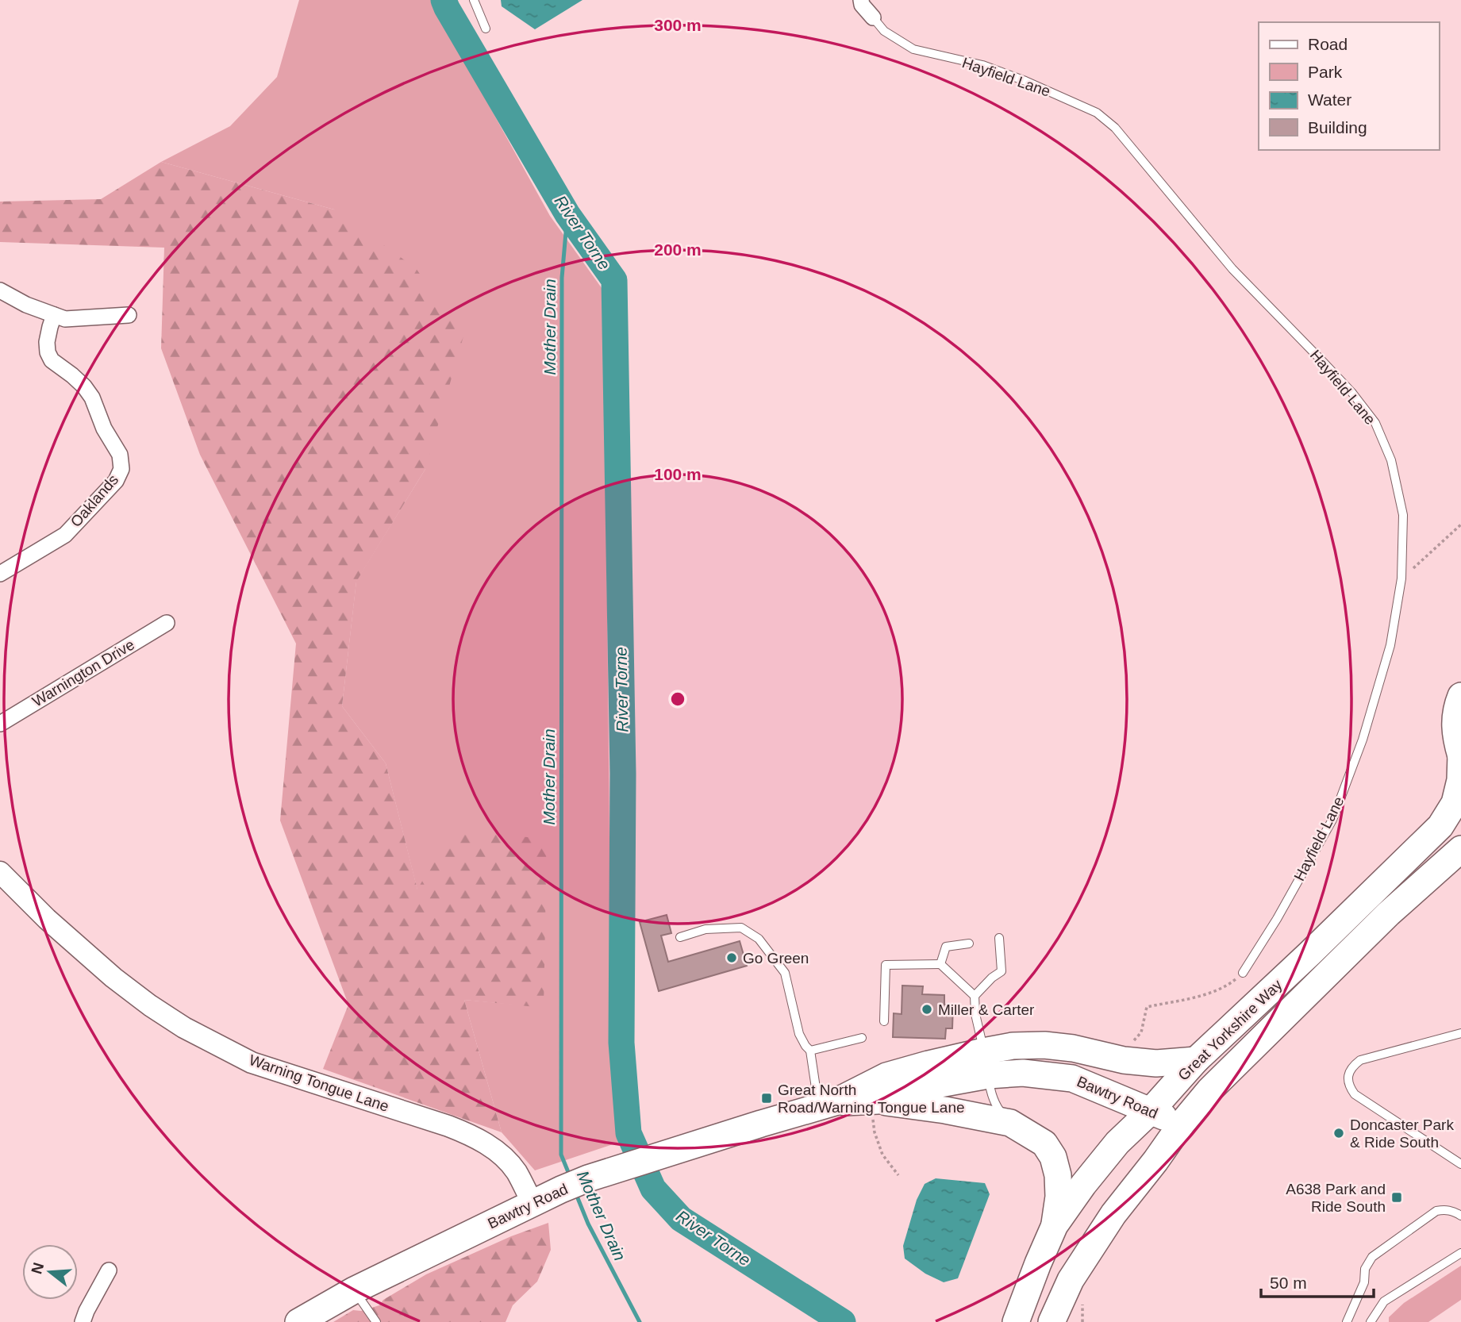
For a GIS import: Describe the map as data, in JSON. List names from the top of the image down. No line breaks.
{"streets":{"highway":["Great Yorkshire Way","Bawtry Road"],"street":["Hayfield Lane","Oaklands","Warnington Drive","Warning Tongue Lane"]},"crossings":[["Great Yorkshire Way","Bawtry Road"],["Warning Tongue Lane","Bawtry Road"]],"water":["River Torne","Mother Drain"],"places":{"other":["Go Green","Miller & Carter","Doncaster Park & Ride South"],"transit":["Great North Road/Warning Tongue Lane","A638 Park and Ride South"]},"legend":["Road","Park","Water","Building"],"scale_bar":"50 m","north":"left","rings":["300 m","200 m","100 m"]}
